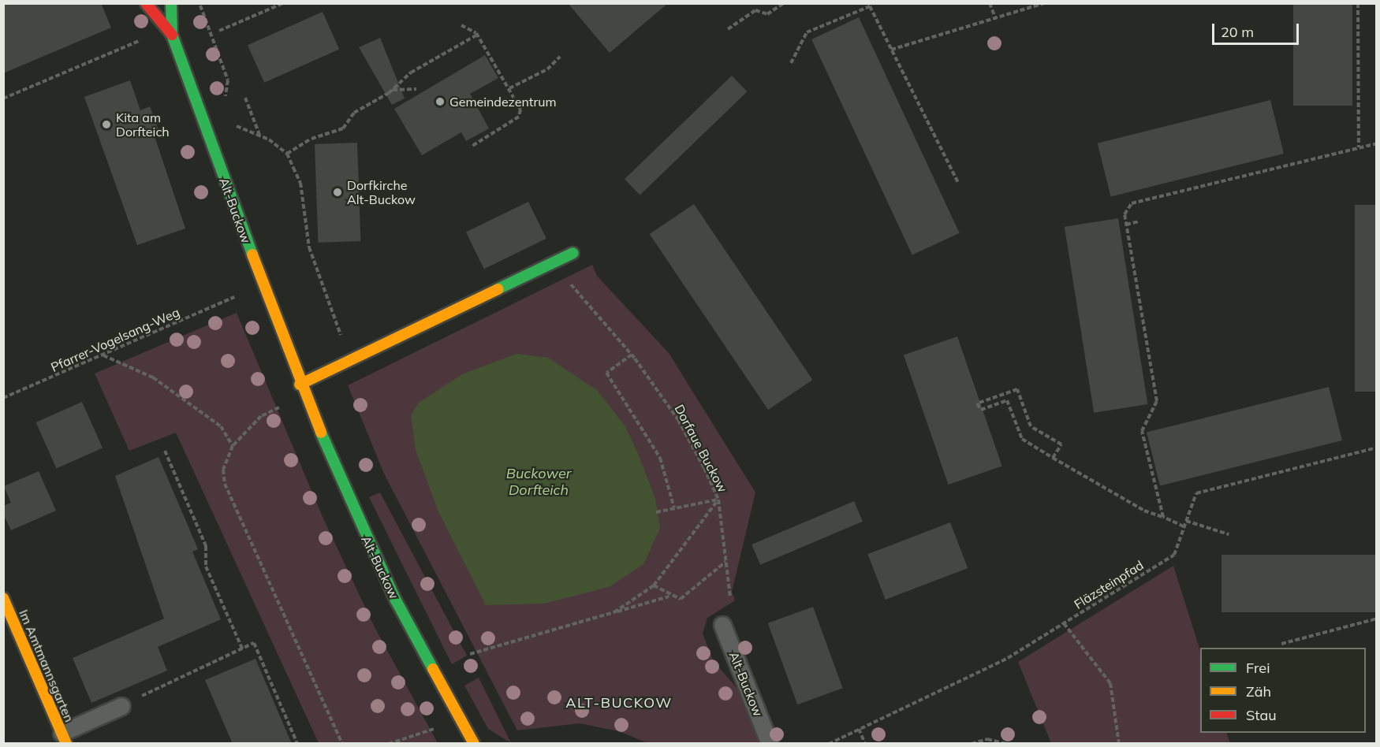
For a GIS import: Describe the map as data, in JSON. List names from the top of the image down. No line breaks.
{"streets":{"main road":["Alt-Buckow","Im Amtmannsgarten"],"path":["Pfarrer-Vogelsang-Weg","Dorfaue Buckow","Fläzsteinpfad"]},"districts":["ALT-BUCKOW"],"water":["Buckower Dorfteich"],"places":["Gemeindezentrum","Kita am Dorfteich","Dorfkirche Alt-Buckow"],"legend":["Frei","Zäh","Stau"],"scale_bar":"20 m"}
